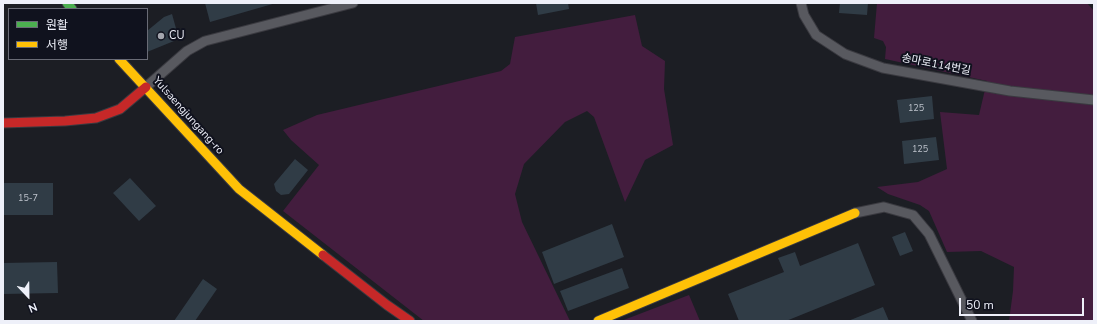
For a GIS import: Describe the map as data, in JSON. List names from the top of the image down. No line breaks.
{"streets":{"street":["Yulsaengjungang-ro"],"lane":["송마로114번길"]},"places":["CU"],"house_numbers":["125","125","15-7"],"legend":["원활","서행"],"scale_bar":"50 m","north":"bottom"}
